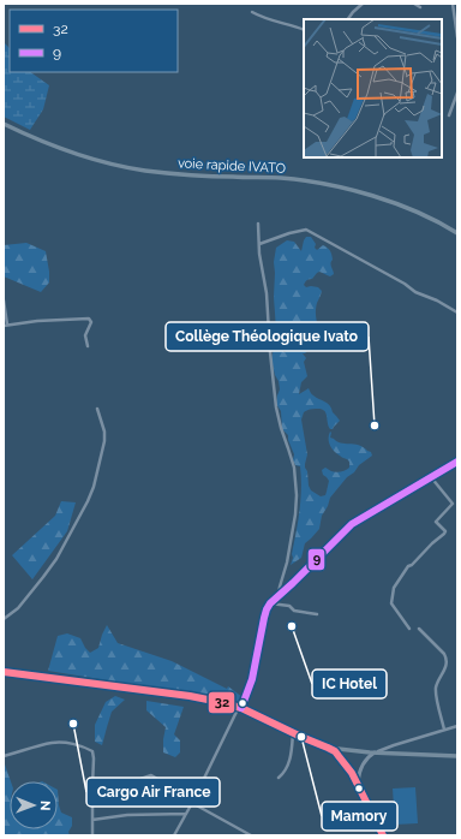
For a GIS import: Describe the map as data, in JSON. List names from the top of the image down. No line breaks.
{"streets":{"main road":["voie rapide IVATO"]},"places":["Collège Théologique Ivato","IC Hotel","Cargo Air France","Mamory"],"lines":["transit line 9","transit line 32"],"legend":["32","9"],"north":"right"}
